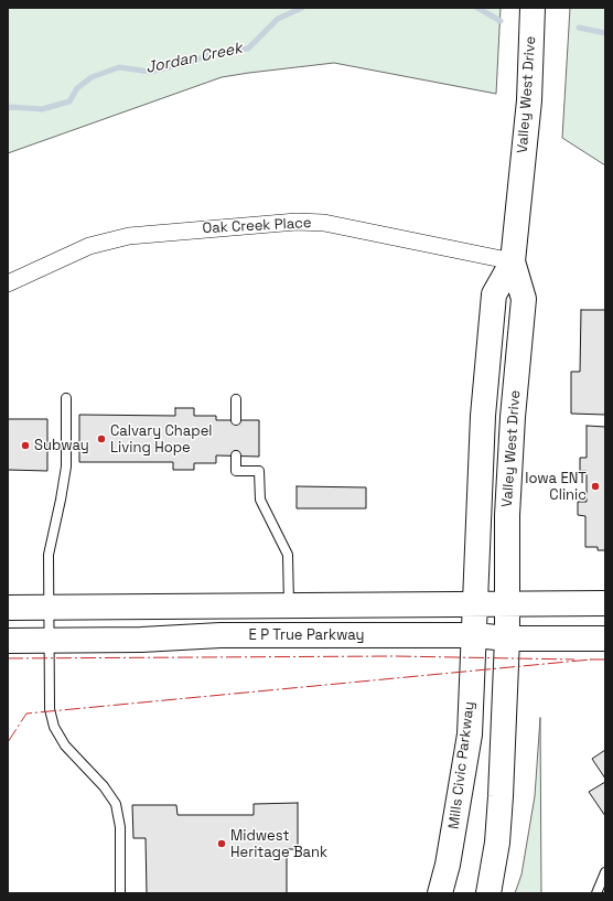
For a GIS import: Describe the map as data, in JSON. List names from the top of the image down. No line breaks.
{"streets":{"main road":["Valley West Drive","E P True Parkway","Mills Civic Parkway"],"street":["Oak Creek Place"]},"crossings":[["Valley West Drive","Oak Creek Place"],["Valley West Drive","E P True Parkway"],["Valley West Drive","Mills Civic Parkway"],["E P True Parkway","Mills Civic Parkway"]],"water":["Jordan Creek"],"places":["Calvary Chapel Living Hope","Subway","Iowa ENT Clinic","Midwest Heritage Bank"]}
